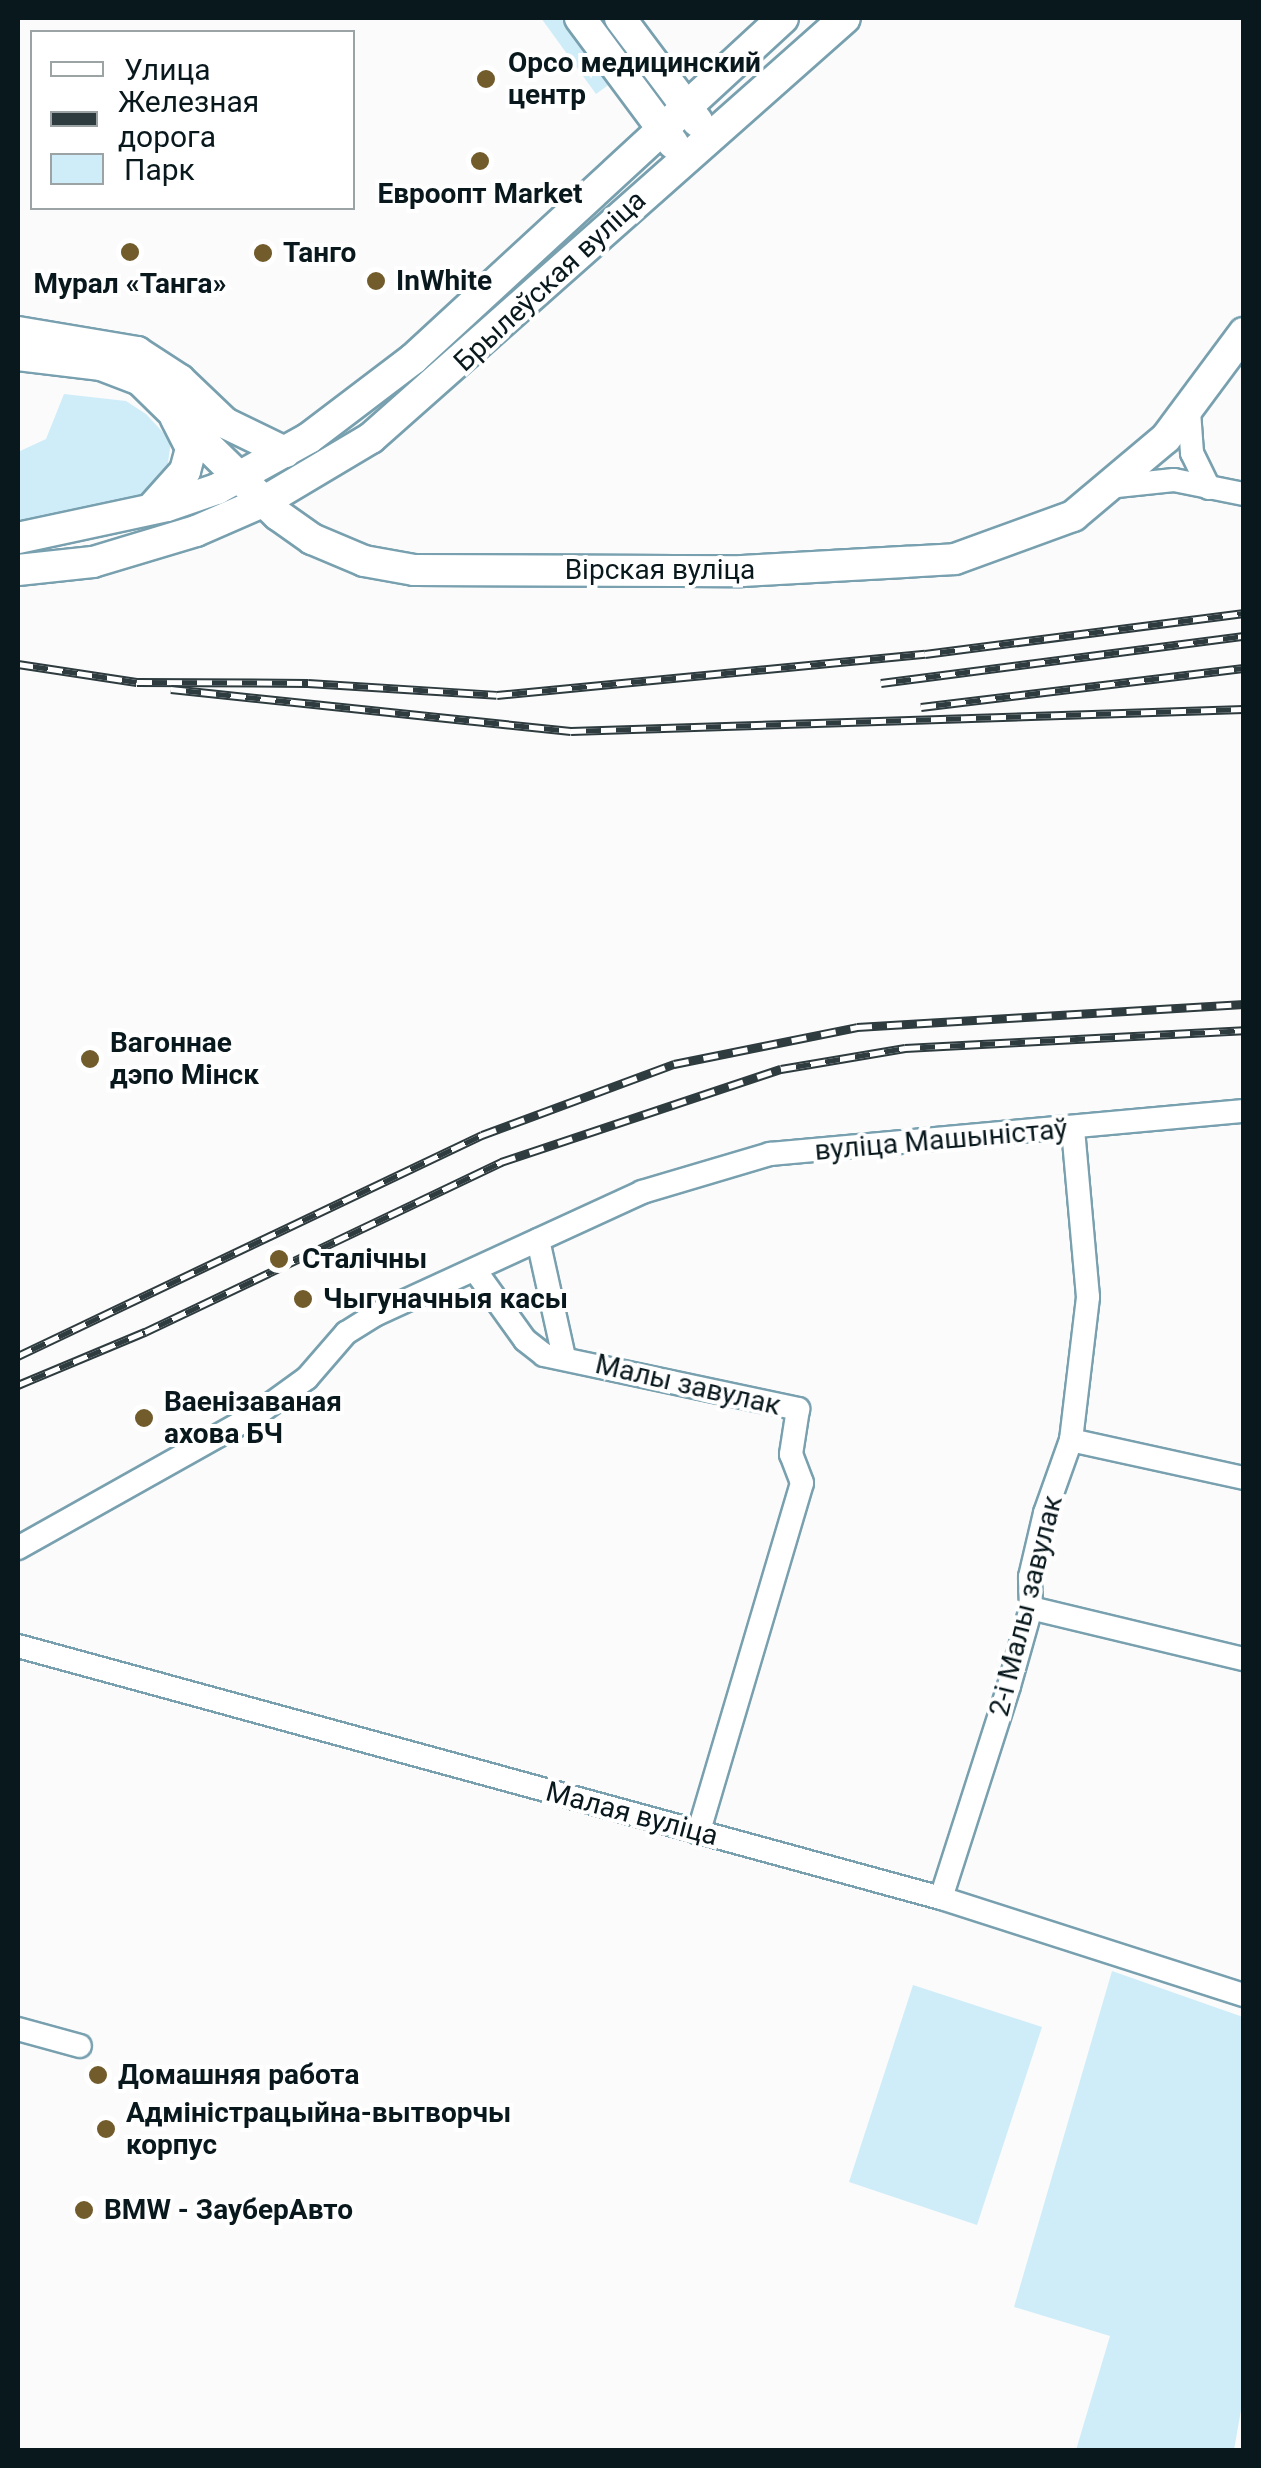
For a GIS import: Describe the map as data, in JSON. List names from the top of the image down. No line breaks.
{"streets":{"main road":["Брылеўская вуліца","Вірская вуліца"],"street":["вуліца Машыністаў","Малы завулак","2-і Малы завулак","Малая вуліца"]},"crossings":[["Брылеўская вуліца","Вірская вуліца"],["вуліца Машыністаў","Малы завулак"],["вуліца Машыністаў","2-і Малы завулак"],["Малы завулак","Малая вуліца"],["2-і Малы завулак","Малая вуліца"]],"places":["Орсо медицинский центр","Евроопт Market","Мурал «Танга»","Танго","InWhite","Вагоннае дэпо Мінск","Сталічны","Чыгуначныя касы","Ваенізаваная ахова БЧ","Домашняя работа","Адміністрацыйна-вытворчы корпус","BMW - ЗауберАвто"],"legend":["Улица","Железная дорога","Парк"]}
